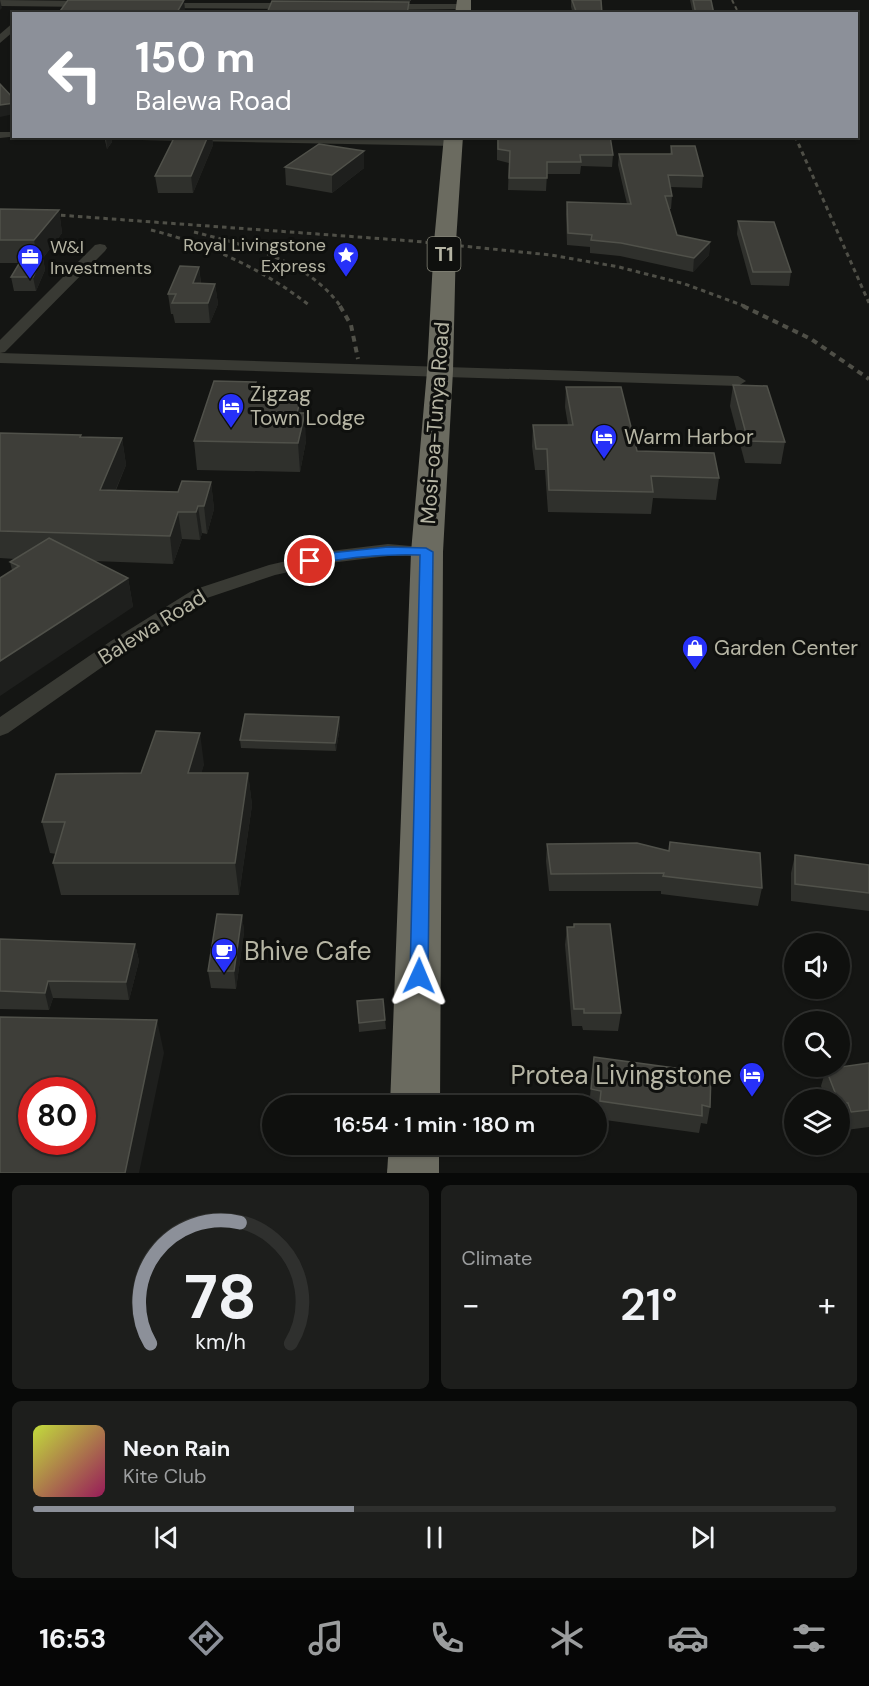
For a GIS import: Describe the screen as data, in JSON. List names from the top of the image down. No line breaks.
{"streets":{"highway":["T1","Mosi-oa-Tunya Road"],"street":["Balewa Road"]},"crossings":[["Mosi-oa-Tunya Road","Balewa Road"]],"places":{"place":["Royal Livingstone Express"],"office":["W&I Investments"],"hotel":["Zigzag Town Lodge","Warm Harbor","Protea Livingstone"],"shop":["Garden Center"],"cafe":["Bhive Cafe"]},"page":{"turn":["150 m","Balewa Road"],"limit":"80","trip":"16:54 · 1 min · 180 m","tile":"Climate","heat":["−","21°","+"],"song":["Neon Rain","Kite Club"],"tabs":"16:53","gauge":["78","km/h"]}}
